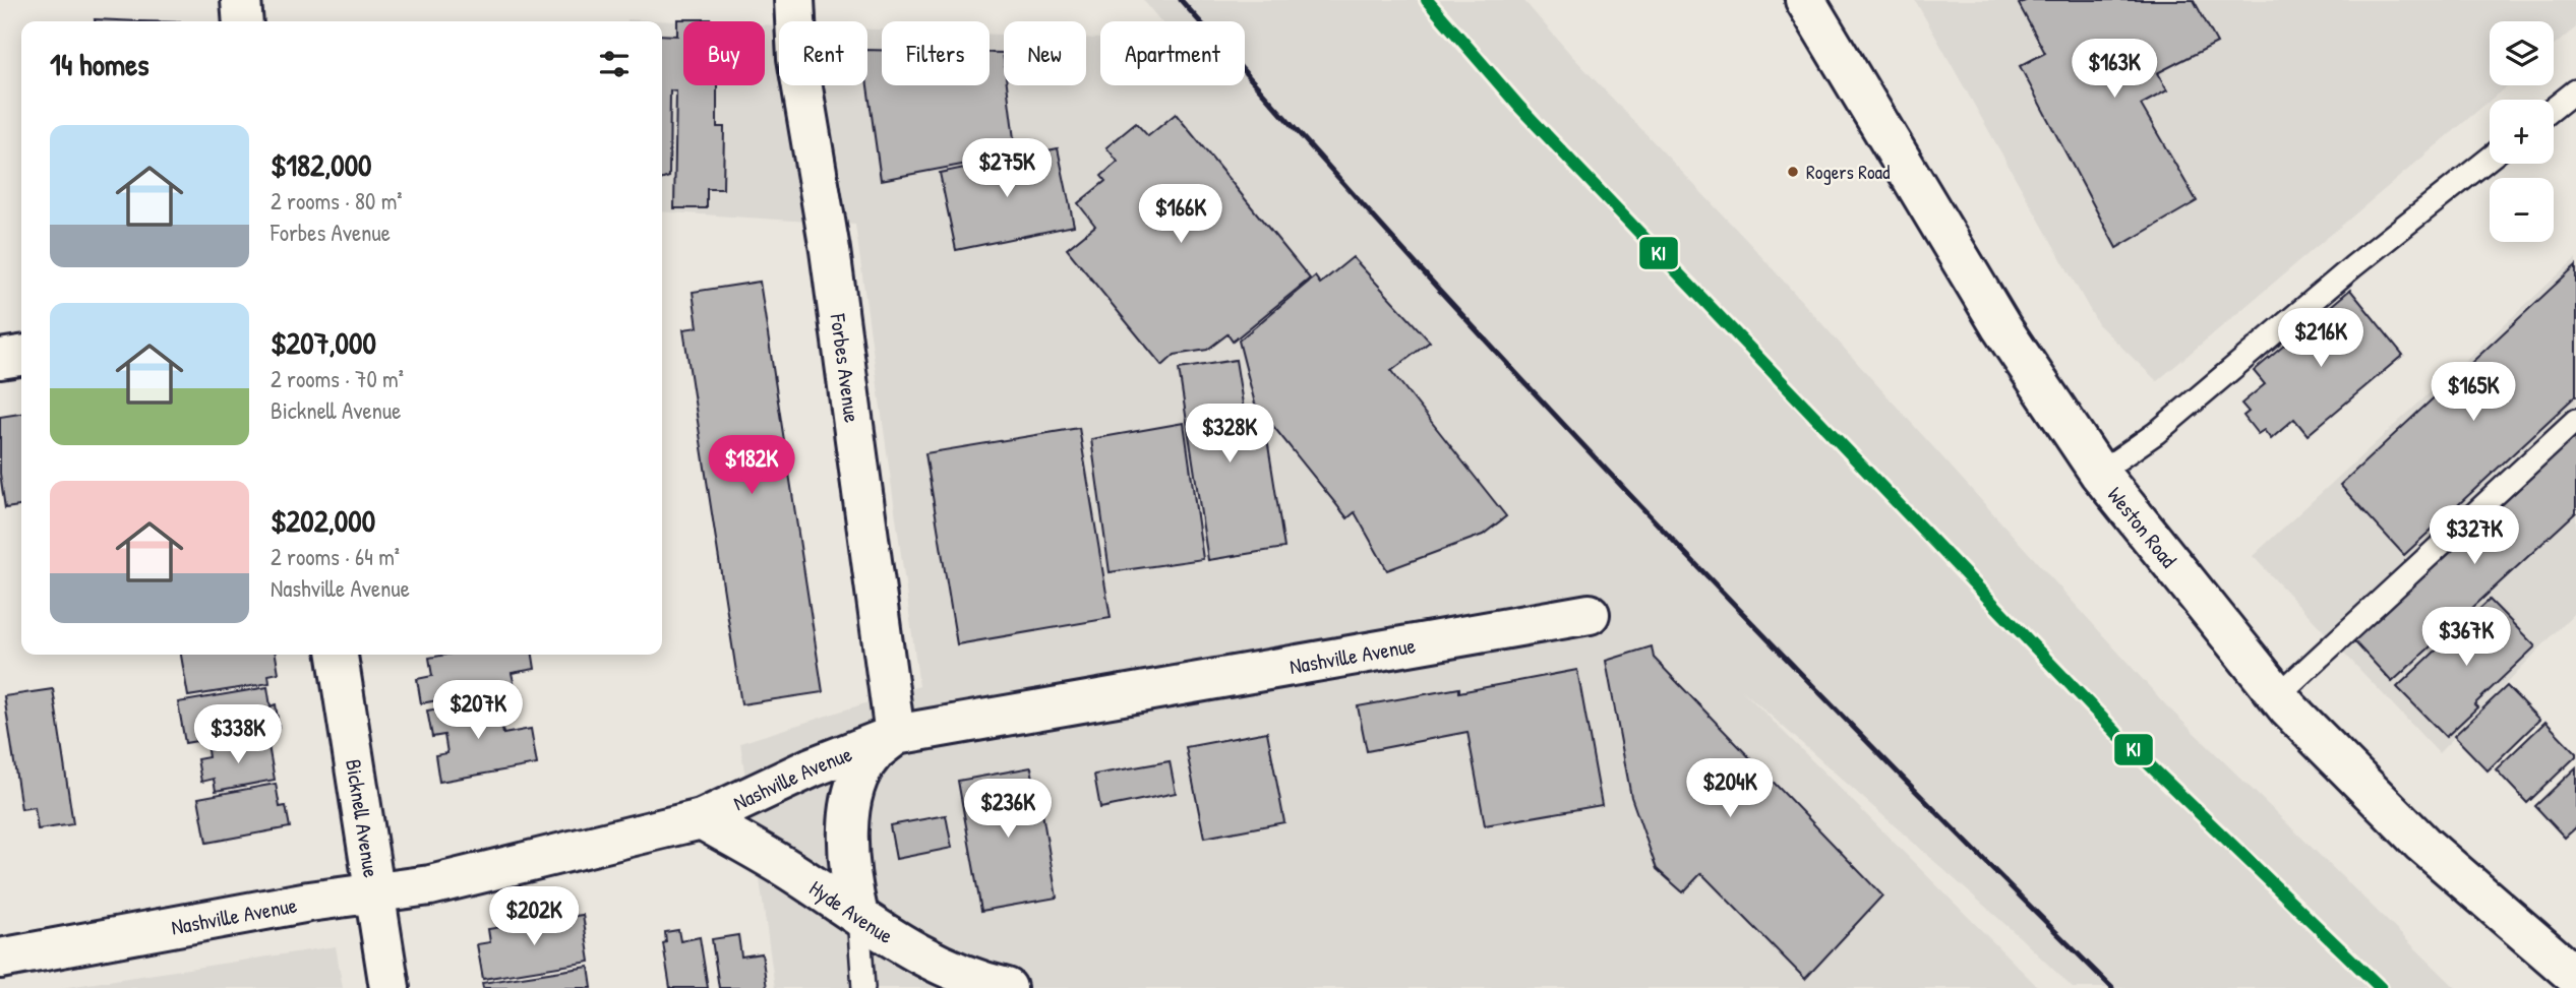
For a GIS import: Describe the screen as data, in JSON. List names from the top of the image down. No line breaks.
{"streets":{"street":["Forbes Avenue","Weston Road","Nashville Avenue","Bicknell Avenue","Hyde Avenue"]},"crossings":[["Forbes Avenue","Nashville Avenue"],["Nashville Avenue","Bicknell Avenue"],["Nashville Avenue","Hyde Avenue"]],"places":["Rogers Road"],"lines":["transit line KI"],"page":{"map_buttons":["+","−"],"chip":["Buy","Rent","Filters","New","Apartment"],"heading":"14 homes","price":["$163K","$275K","$166K","$216K","$165K","$328K","$182K","$327K","$367K","$207K","$338K","$204K","$236K","$202K"],"list":[{"name":"$182,000","note":"2 rooms · 80 m² · Forbes Avenue"},{"name":"$207,000","note":"2 rooms · 70 m² · Bicknell Avenue"},{"name":"$202,000","note":"2 rooms · 64 m² · Nashville Avenue"}]}}
